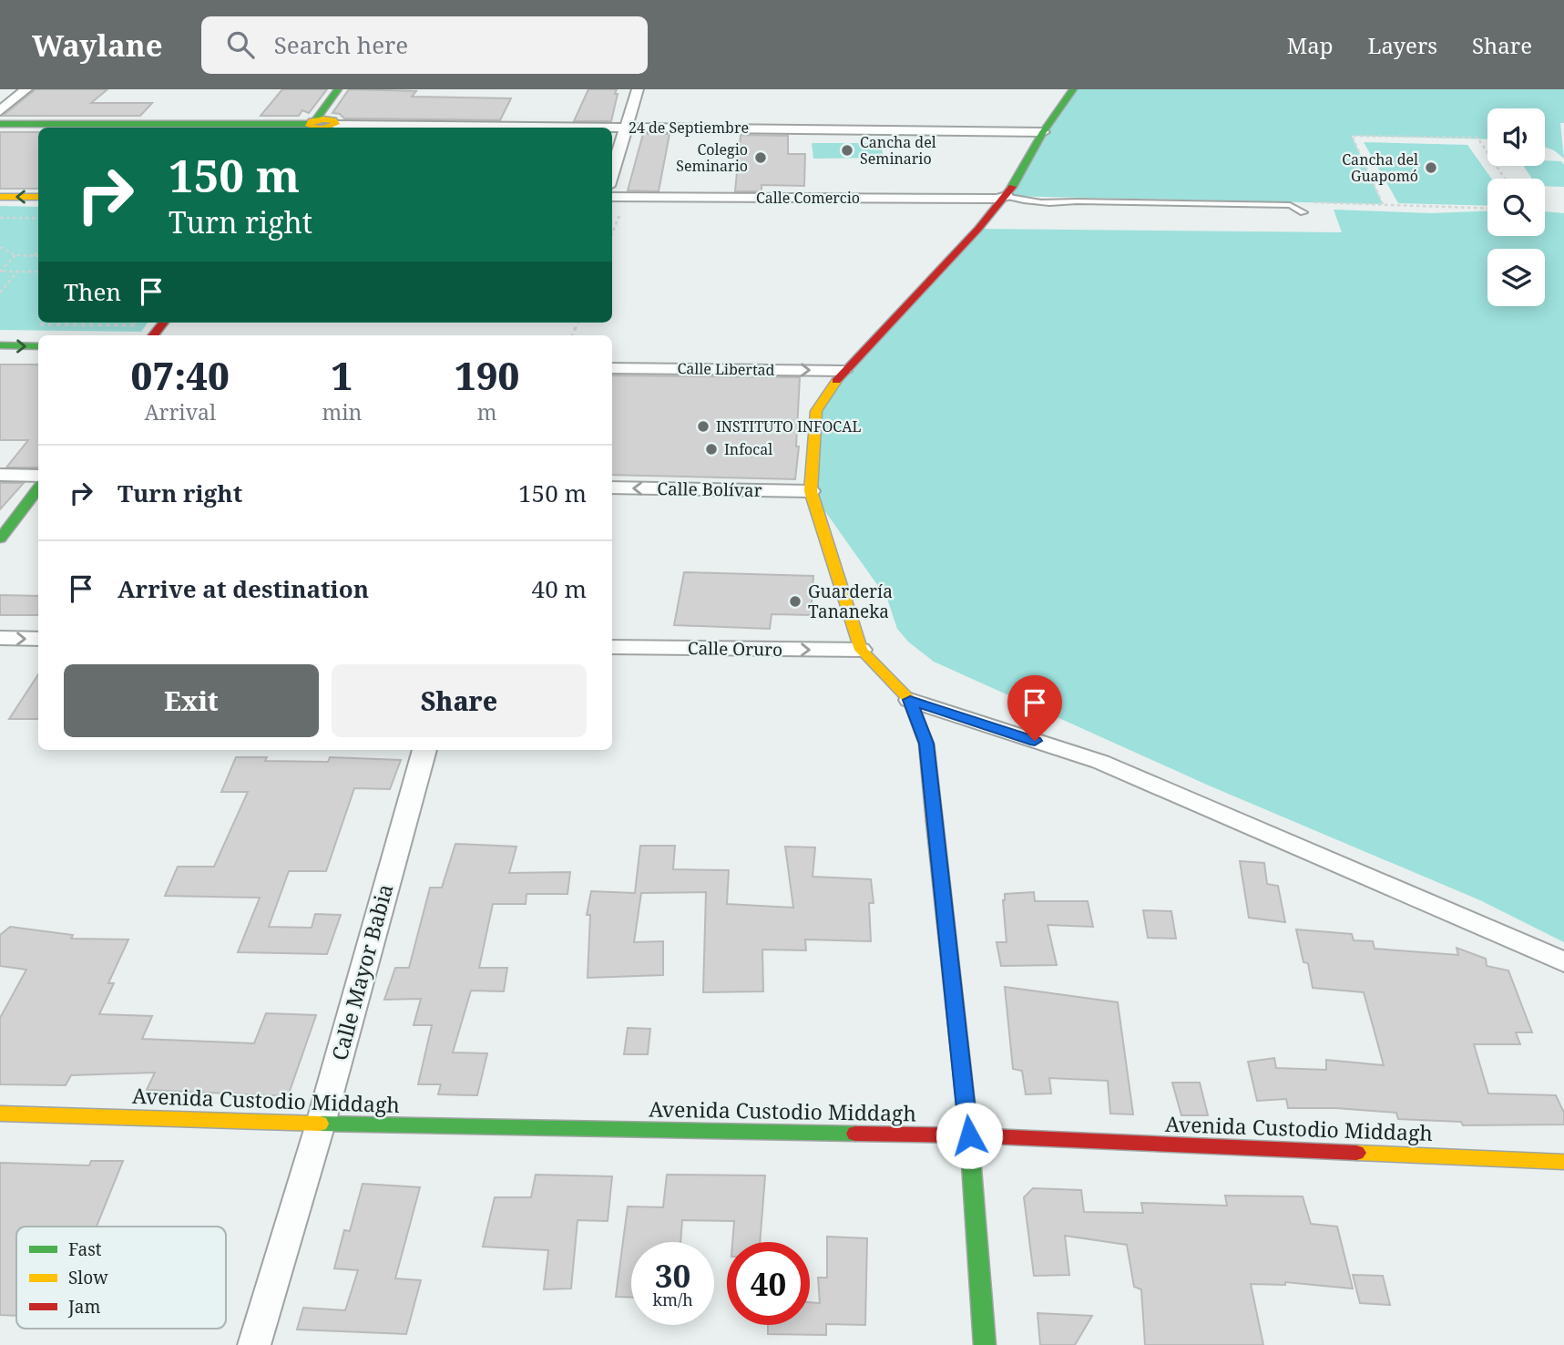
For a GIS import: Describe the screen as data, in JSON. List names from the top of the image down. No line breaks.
{"streets":{"street":["24 de Septiembre","Calle Comercio","Calle Libertad","Calle Bolívar","Calle Oruro","Calle Mayor Babia","Avenida Custodio Middagh"]},"crossings":[["Calle Mayor Babia","Avenida Custodio Middagh"]],"one_way":["Calle Libertad","Calle Bolívar","Calle Oruro"],"places":["Cancha del Seminario","Colegio Seminario","Cancha del Guapomó","INSTITUTO INFOCAL","Infocal","Guardería Tananeka"],"legend":["Fast","Slow","Jam"],"page":{"header":"Waylane","search":"Search here","nav":["Map","Layers","Share"],"turn":["150 m","Turn right"],"then":"Then","eta":["07:40","Arrival","1","min","190","m"],"list":[{"name":"Turn right","value":"150 m"},{"name":"Arrive at destination","value":"40 m"}],"buttons":["Exit","Share"],"speed":"30 km/h","limit":"40"}}
